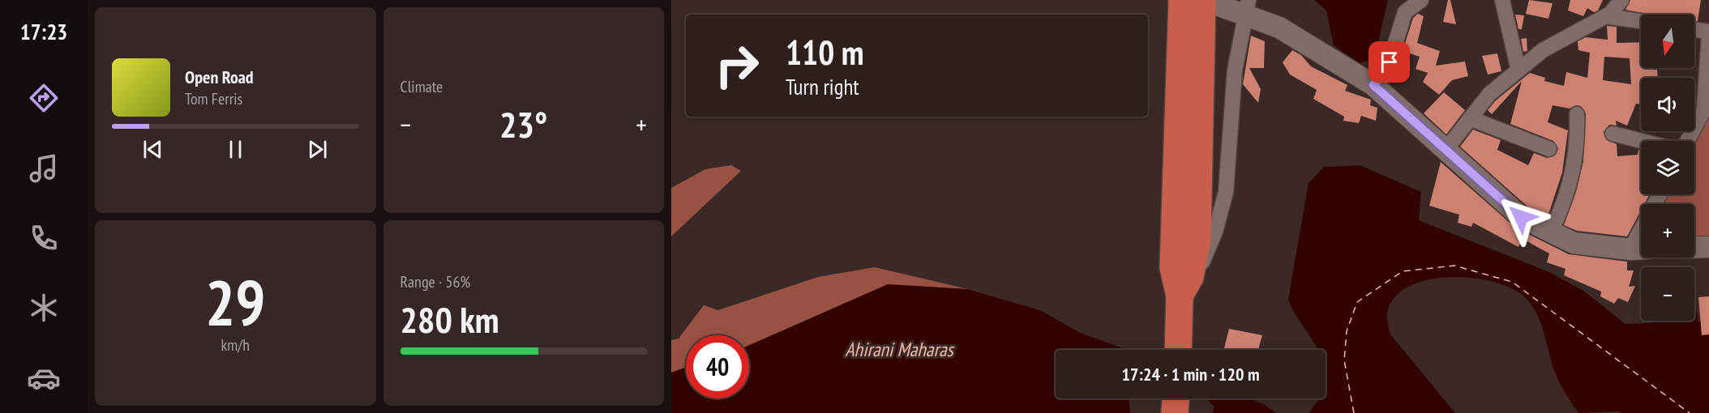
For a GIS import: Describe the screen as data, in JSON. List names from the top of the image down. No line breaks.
{"water":["Ahirani Maharas"],"north":"bottom","page":{"tabs":"17:23","tile":["Climate",["29","km/h"],["Range · 56%","280 km"]],"map_buttons":["+","−"],"turn":["110 m","Turn right"],"song":["Open Road","Tom Ferris"],"heat":["−","23°","+"],"limit":"40","trip":"17:24 · 1 min · 120 m"}}
